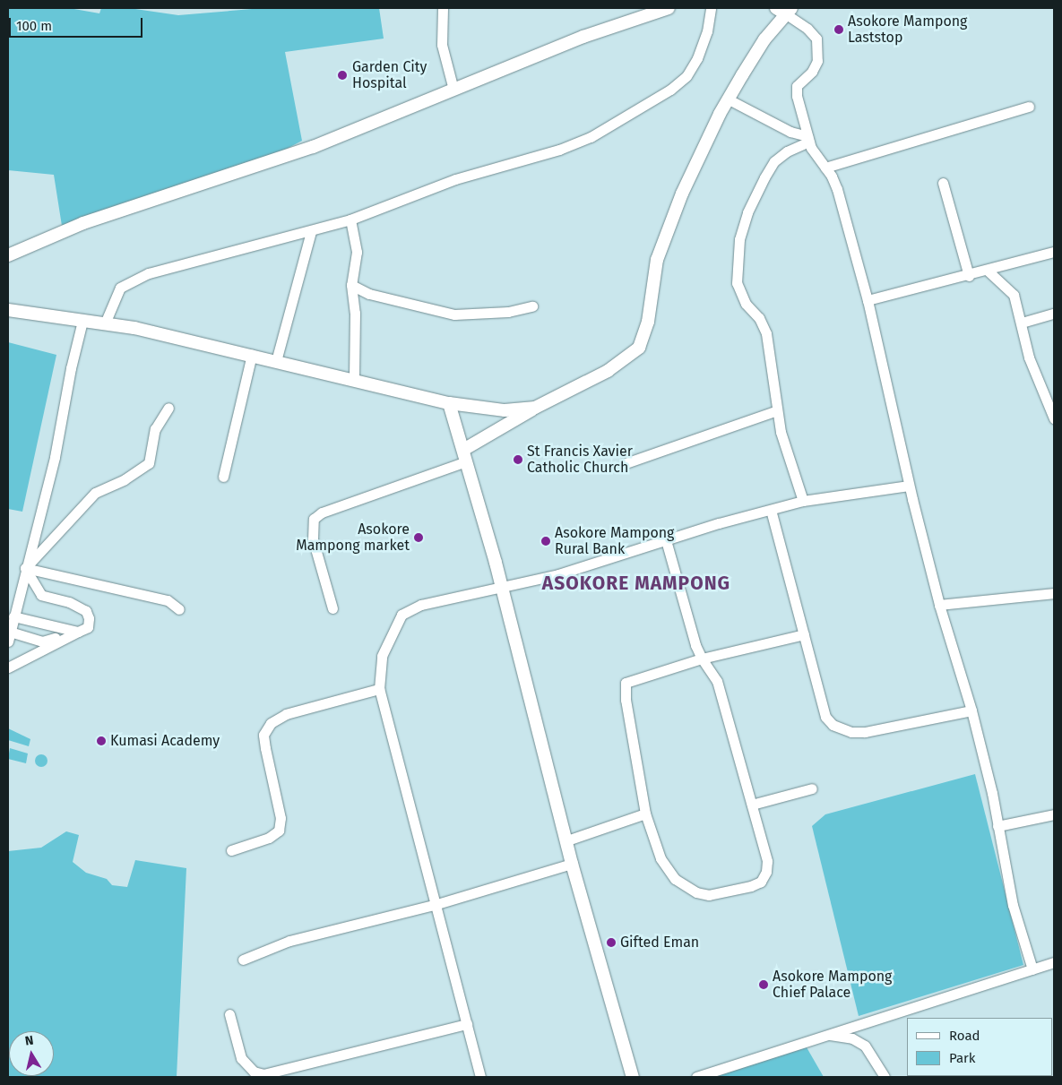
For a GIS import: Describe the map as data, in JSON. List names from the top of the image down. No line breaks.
{"districts":["ASOKORE MAMPONG"],"places":["Asokore Mampong Laststop","Garden City Hospital","St Francis Xavier Catholic Church","Asokore Mampong market","Asokore Mampong Rural Bank","Kumasi Academy","Gifted Eman","Asokore Mampong Chief Palace"],"legend":["Road","Park"],"scale_bar":"100 m","north":"top"}
